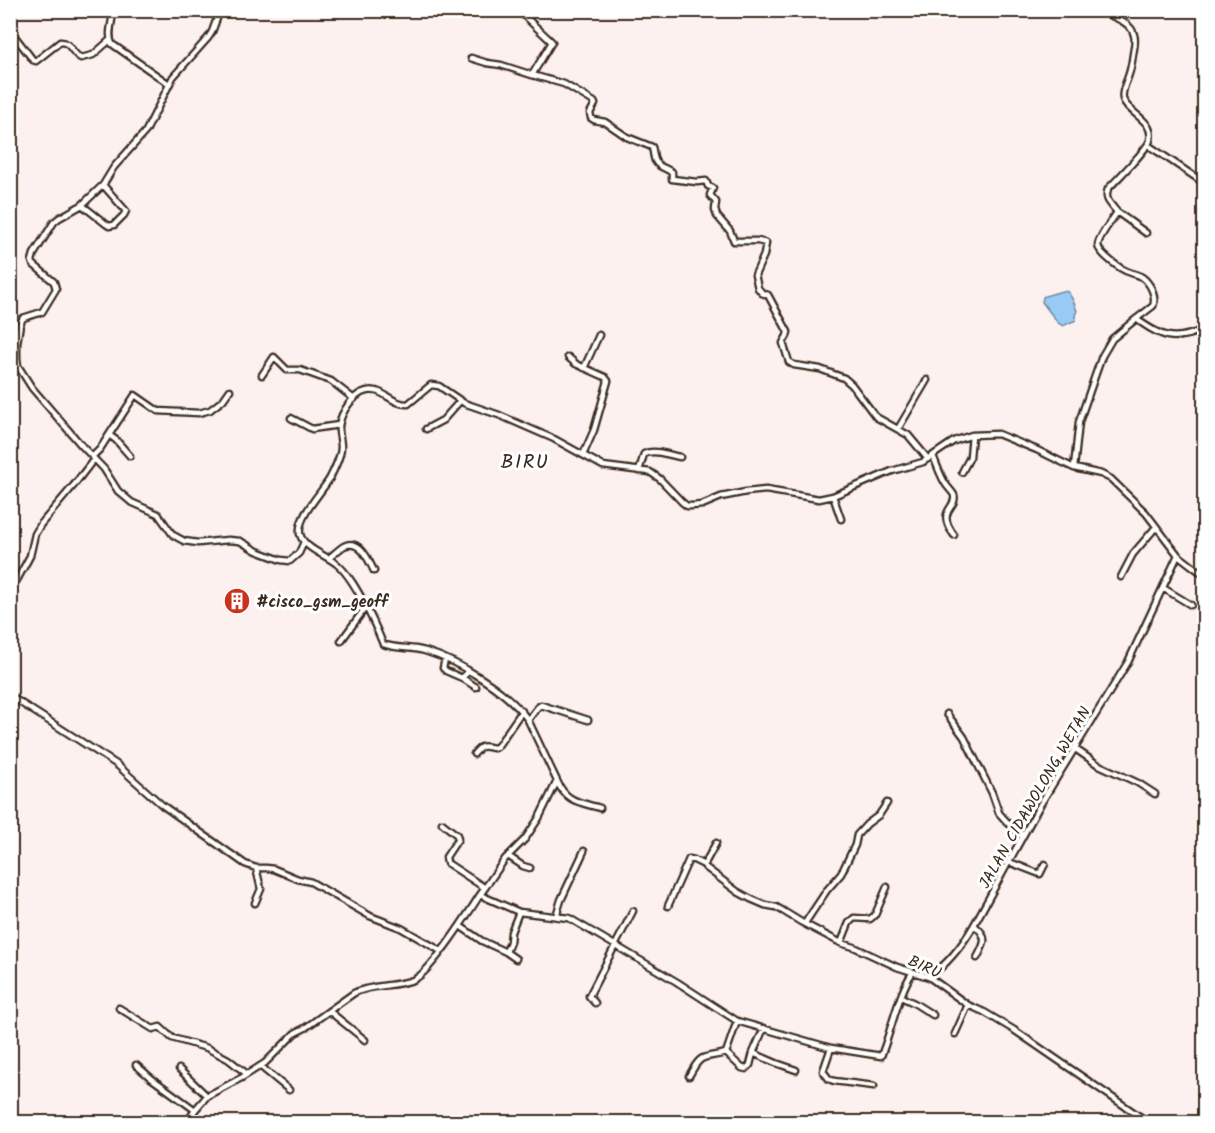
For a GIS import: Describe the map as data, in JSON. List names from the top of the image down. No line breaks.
{"streets":{"street":["JALAN CIDAWOLONG WETAN","BIRU"]},"crossings":[["JALAN CIDAWOLONG WETAN","BIRU"]],"districts":["BIRU"],"places":{"building":["#cisco_gsm_geoff"]}}
